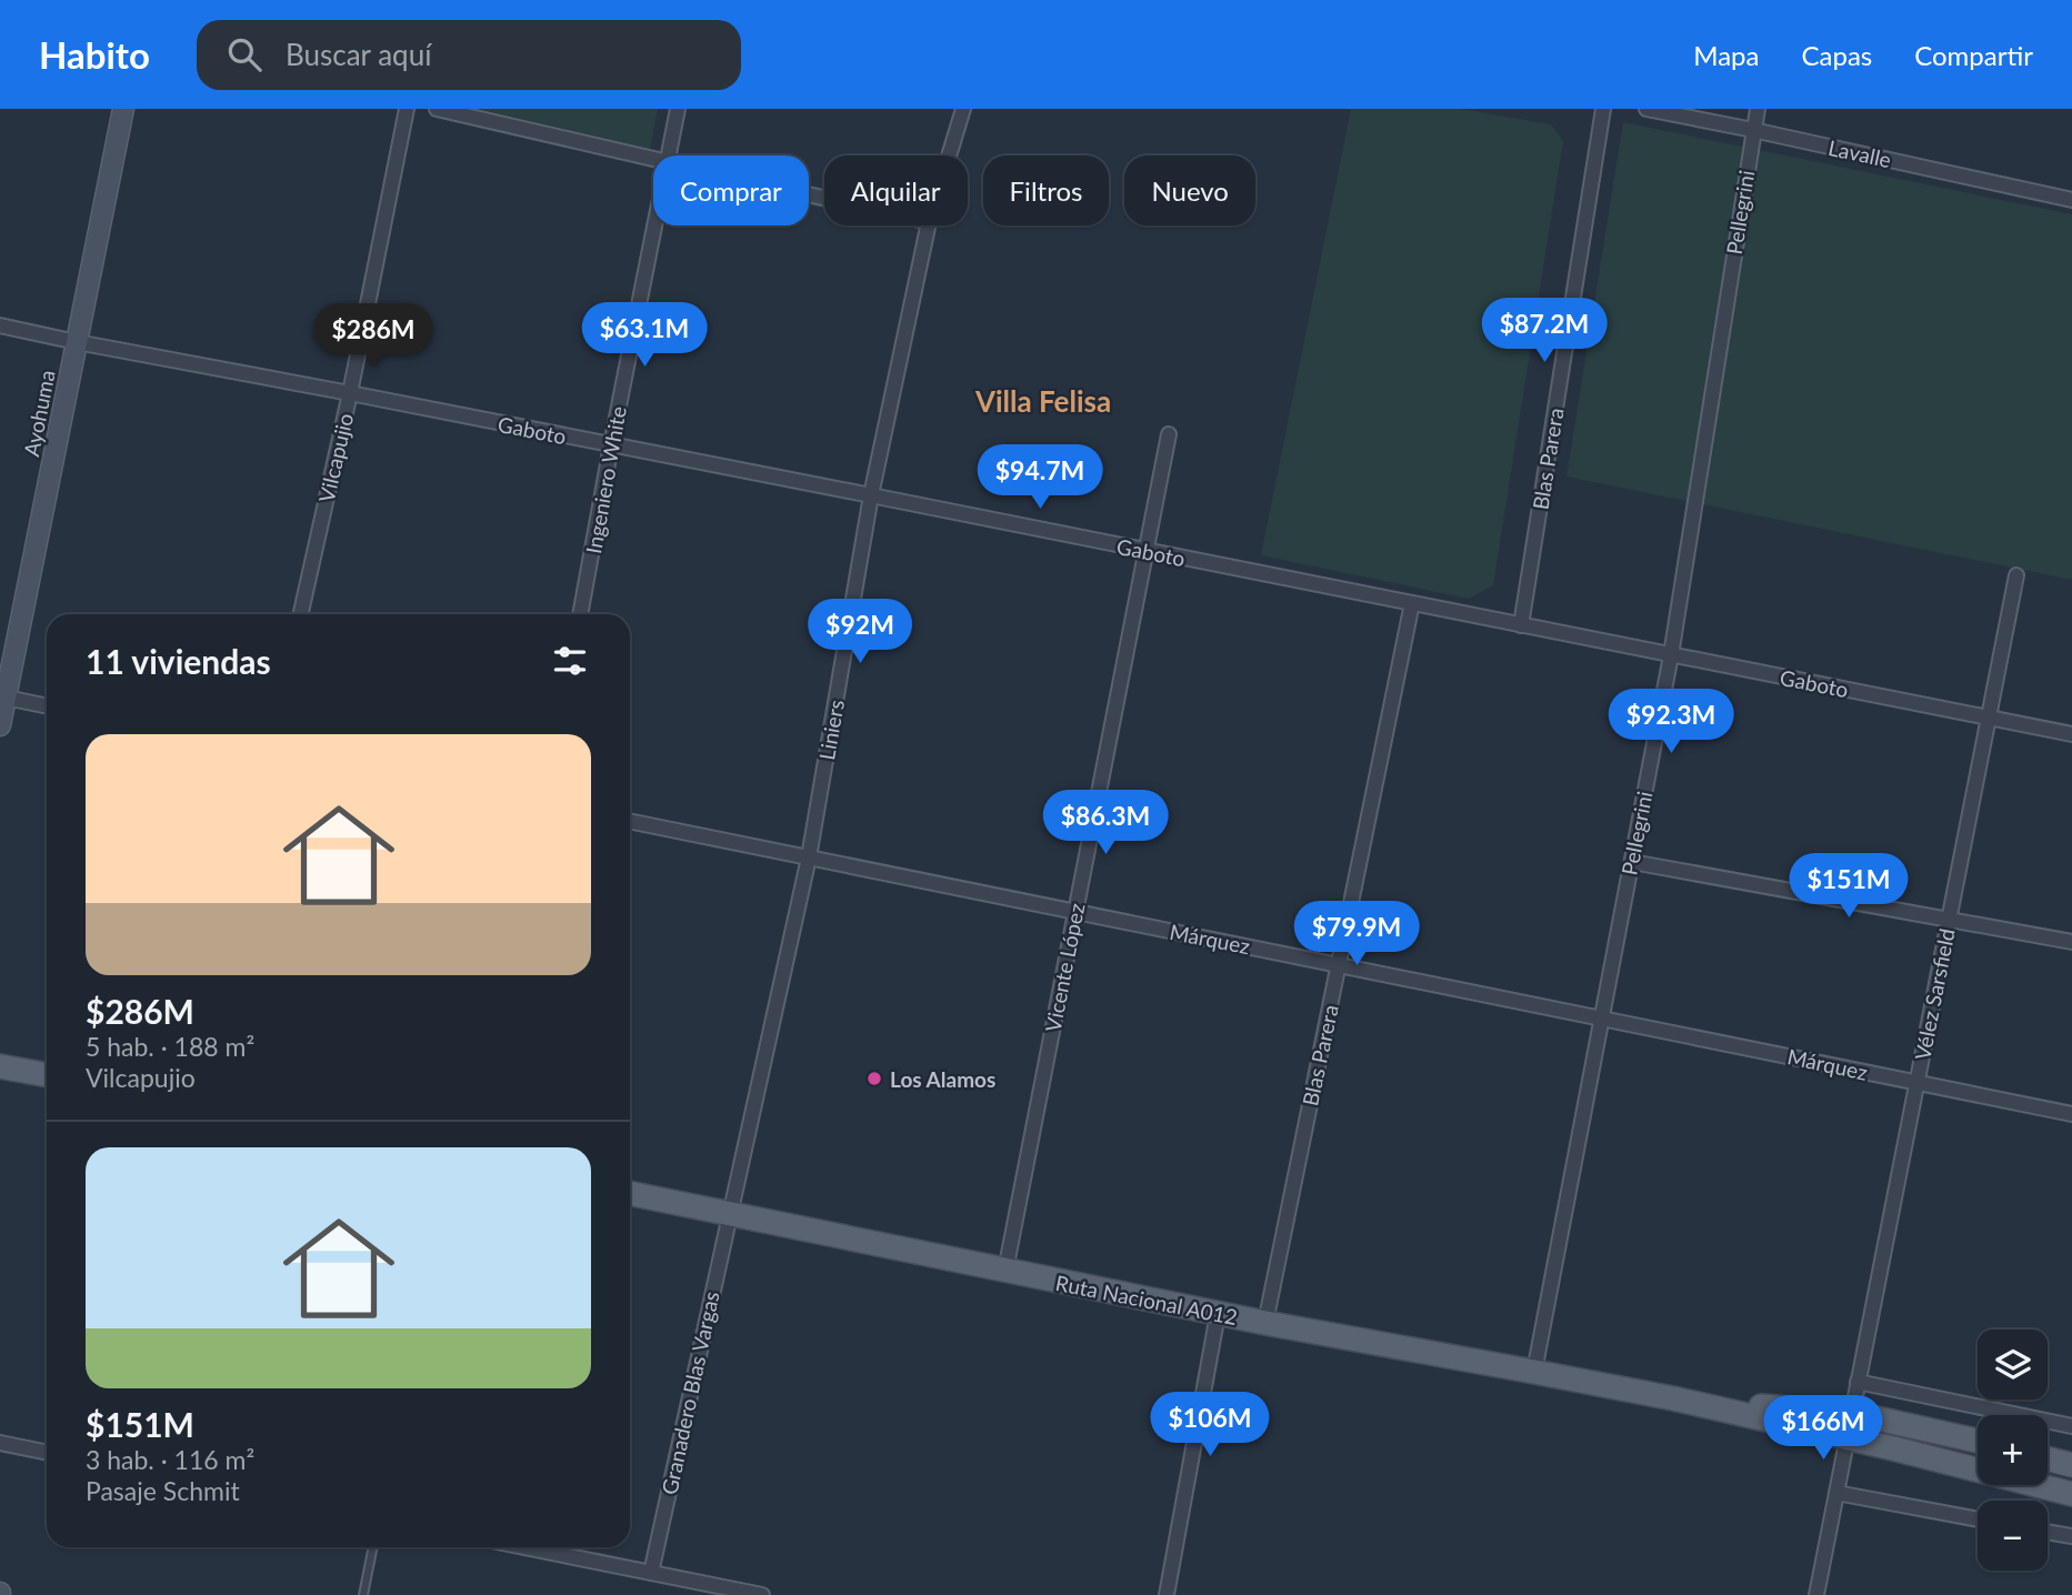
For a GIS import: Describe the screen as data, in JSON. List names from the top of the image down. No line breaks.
{"streets":{"main road":["Ruta Nacional A012"],"street":["Lavalle","Pellegrini","Ayohuma","Gaboto","Vilcapujio","Blas Parera","Ingeniero White","Liniers","Márquez","Vicente López","Vélez Sarsfield","Granadero Blas Vargas"]},"crossings":[["Lavalle","Pellegrini"],["Pellegrini","Gaboto"],["Pellegrini","Márquez"],["Pellegrini","Ruta Nacional A012"],["Ayohuma","Gaboto"],["Gaboto","Vilcapujio"],["Gaboto","Blas Parera"],["Gaboto","Ingeniero White"],["Gaboto","Liniers"],["Gaboto","Vicente López"],["Gaboto","Vélez Sarsfield"],["Blas Parera","Márquez"],["Blas Parera","Ruta Nacional A012"],["Liniers","Márquez"],["Liniers","Ruta Nacional A012"],["Liniers","Granadero Blas Vargas"],["Márquez","Vicente López"],["Márquez","Vélez Sarsfield"],["Vicente López","Ruta Nacional A012"],["Vélez Sarsfield","Ruta Nacional A012"],["Ruta Nacional A012","Granadero Blas Vargas"]],"districts":["Villa Felisa"],"places":["Los Alamos"],"page":{"header":"Habito","search":"Buscar aquí","nav":["Mapa","Capas","Compartir"],"chip":["Comprar","Alquilar","Filtros","Nuevo"],"price":["$87.2M","$63.1M","$286M","$94.7M","$92M","$92.3M","$86.3M","$151M","$79.9M","$106M","$166M"],"heading":"11 viviendas","list":[{"name":"$286M","note":"5 hab. · 188 m² · Vilcapujio"},{"name":"$151M","note":"3 hab. · 116 m² · Pasaje Schmit"}],"map_buttons":["+","−"]}}
